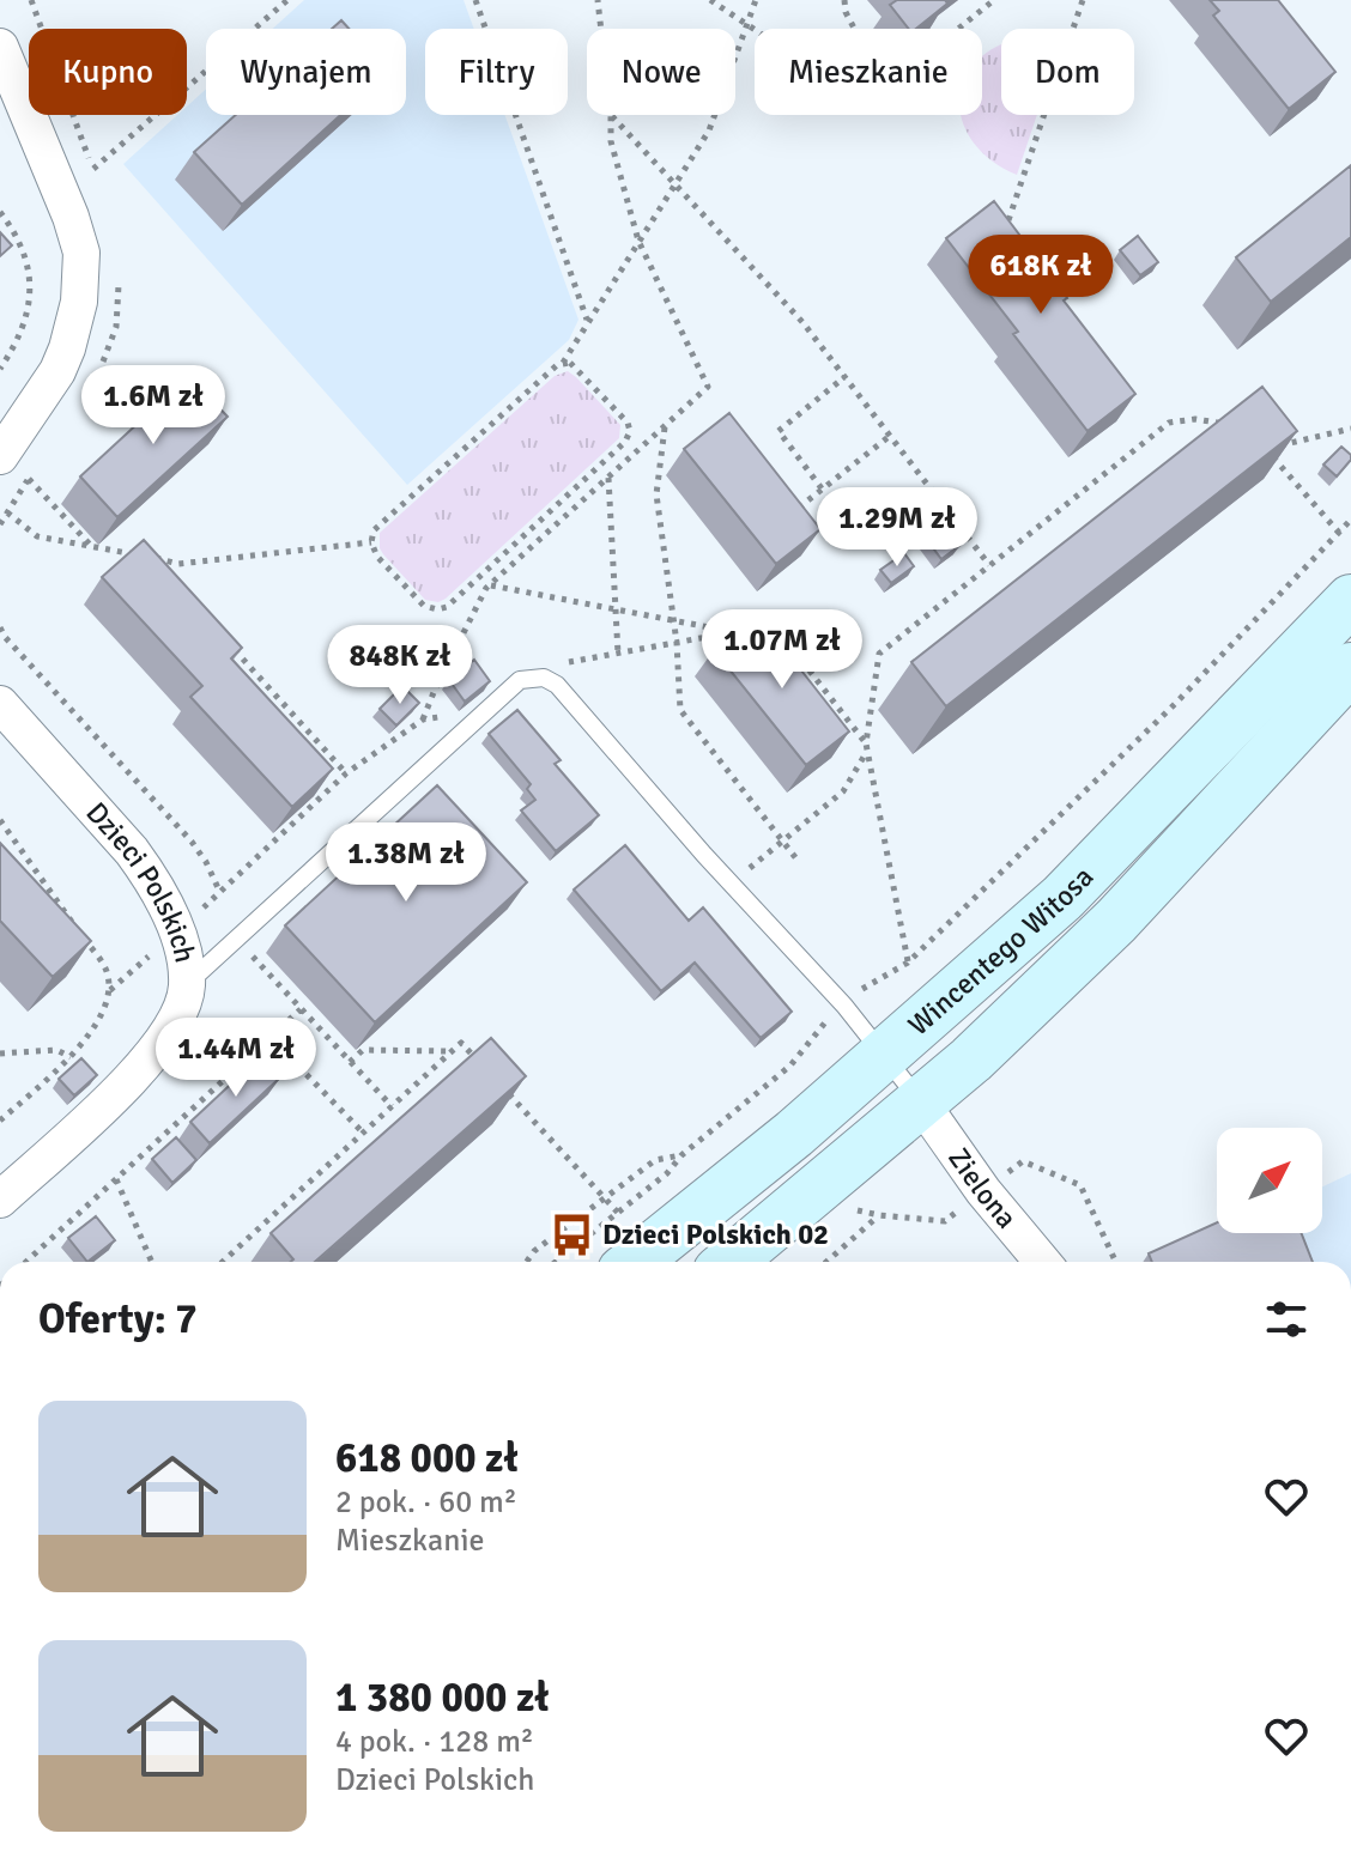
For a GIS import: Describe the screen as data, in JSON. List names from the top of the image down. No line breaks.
{"streets":{"main road":["Wincentego Witosa"],"street":["Dzieci Polskich","Zielona"]},"crossings":[["Wincentego Witosa","Zielona"]],"places":{"bus stop":["Dzieci Polskich 02"]},"north":"top right","page":{"chip":["Kupno","Wynajem","Filtry","Nowe","Mieszkanie","Dom"],"price":["618K zł","1.6M zł","1.29M zł","1.07M zł","848K zł","1.38M zł","1.44M zł"],"heading":"Oferty: 7","list":[{"name":"618 000 zł","note":"2 pok. · 60 m² · Mieszkanie"},{"name":"1 380 000 zł","note":"4 pok. · 128 m² · Dzieci Polskich"}]}}
